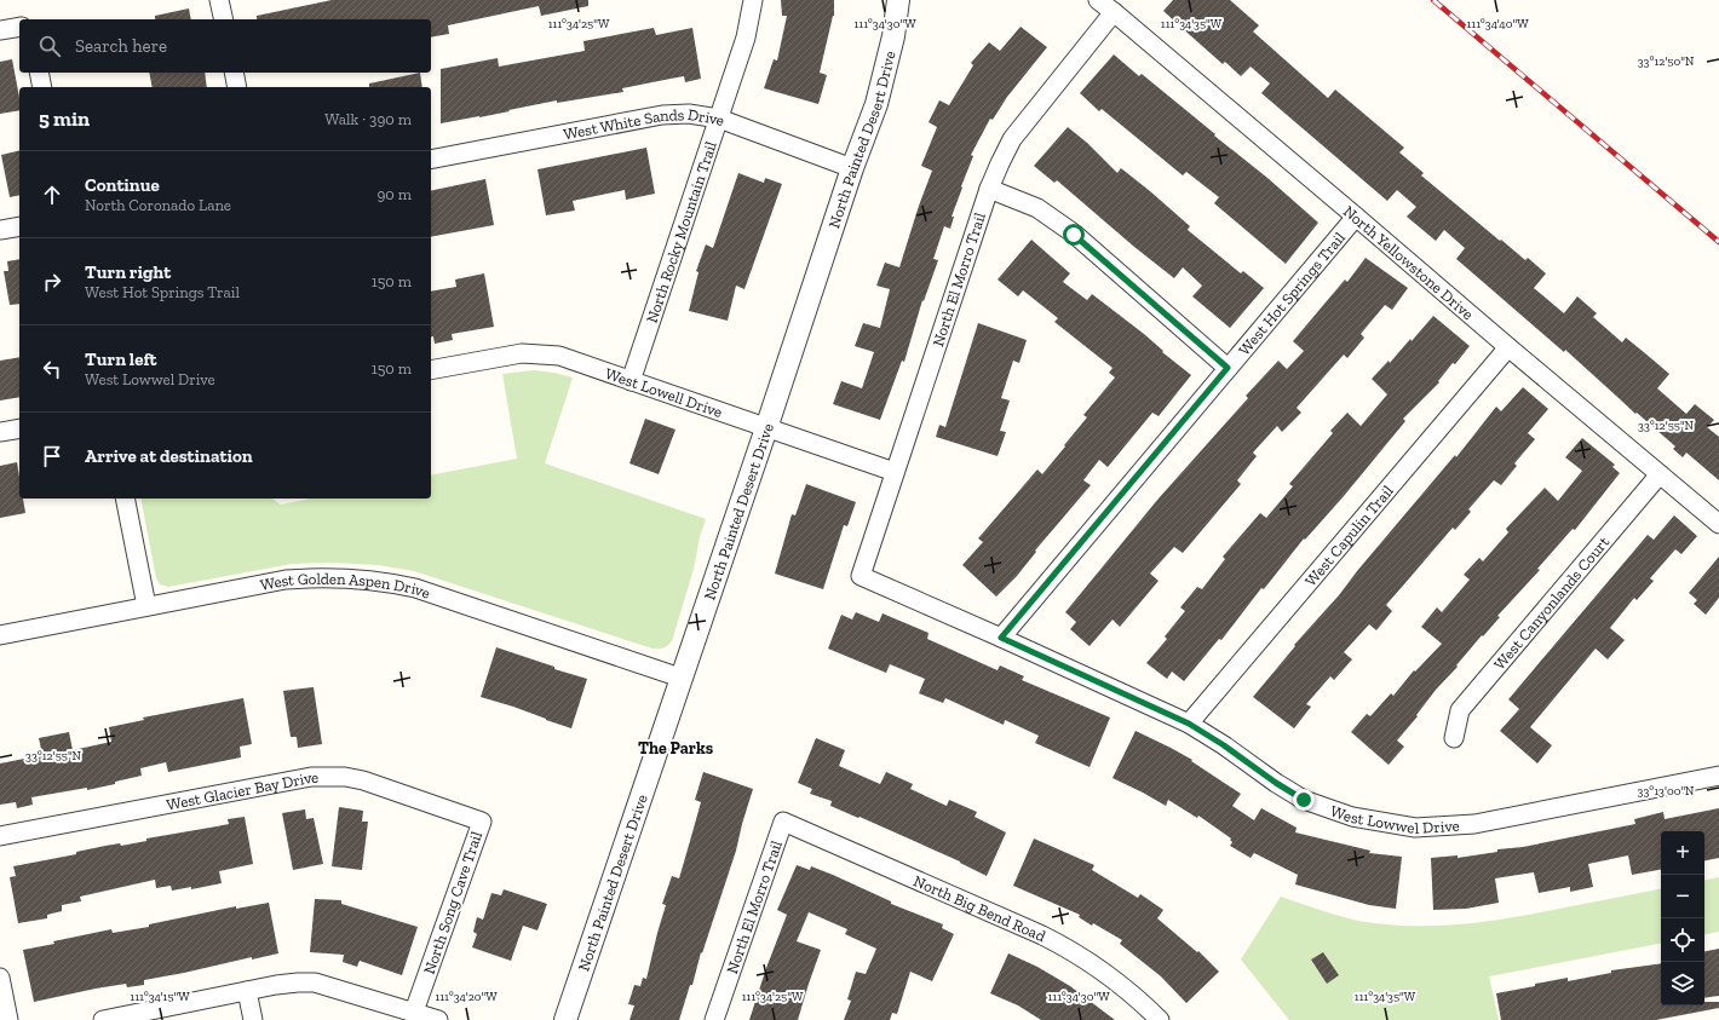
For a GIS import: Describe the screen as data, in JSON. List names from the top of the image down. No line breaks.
{"streets":{"street":["West White Sands Drive","North Painted Desert Drive","North Rocky Mountain Trail","North Yellowstone Drive","North El Morro Trail","West Hot Springs Trail","West Lowell Drive","West Capulin Trail","West Golden Aspen Drive","West Canyonlands Court","West Glacier Bay Drive","West Lowwel Drive","North Song Cave Trail","North Big Bend Road"]},"crossings":[["West White Sands Drive","North Painted Desert Drive"],["West White Sands Drive","North Rocky Mountain Trail"],["North Painted Desert Drive","West Lowell Drive"],["North Painted Desert Drive","West Golden Aspen Drive"],["North Rocky Mountain Trail","West Lowell Drive"],["North Yellowstone Drive","North El Morro Trail"],["North Yellowstone Drive","West Hot Springs Trail"],["North Yellowstone Drive","West Capulin Trail"],["North Yellowstone Drive","West Canyonlands Court"],["North El Morro Trail","West Lowell Drive"],["North El Morro Trail","West Lowwel Drive"],["North El Morro Trail","North Big Bend Road"],["West Hot Springs Trail","West Lowwel Drive"],["West Capulin Trail","West Lowwel Drive"],["West Glacier Bay Drive","North Song Cave Trail"]],"districts":["The Parks"],"page":{"search":"Search here","heading":["5 min","Walk · 390 m"],"list":[["Continue","North Coronado Lane","90 m"],["Turn right","West Hot Springs Trail","150 m"],["Turn left","West Lowwel Drive","150 m"],"Arrive at destination"],"map_buttons":["+","−"]},"coordinates":["111°34'25\"W","111°34'30\"W","111°34'35\"W","111°34'40\"W","33°12'50\"N","33°12'55\"N","33°13'00\"N","111°34'15\"W","111°34'20\"W"]}
